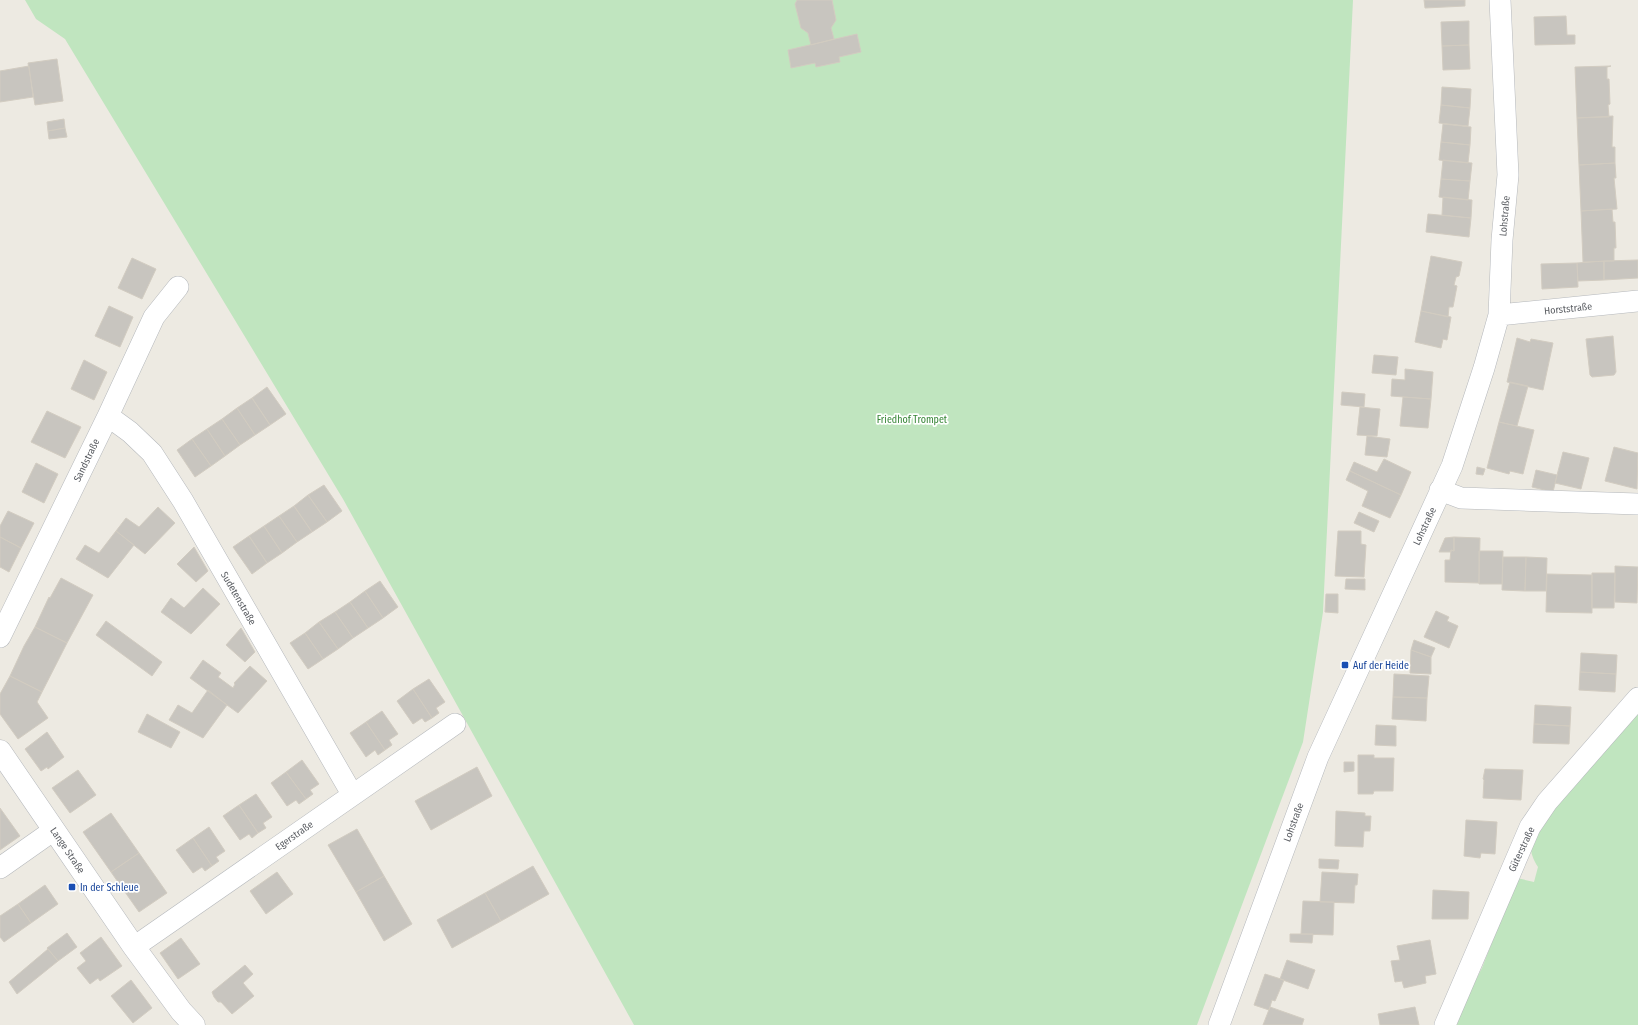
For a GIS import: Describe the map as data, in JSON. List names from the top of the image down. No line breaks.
{"streets":{"street":["Lohstraße","Horststraße","Sandstraße","Sudetenstraße","Egerstraße","Güterstraße","Lange Straße"]},"crossings":[["Lohstraße","Horststraße"],["Sandstraße","Sudetenstraße"],["Sudetenstraße","Egerstraße"],["Egerstraße","Lange Straße"]],"parks":["Friedhof Trompet"],"places":{"transit":["Auf der Heide","In der Schleue"]}}
